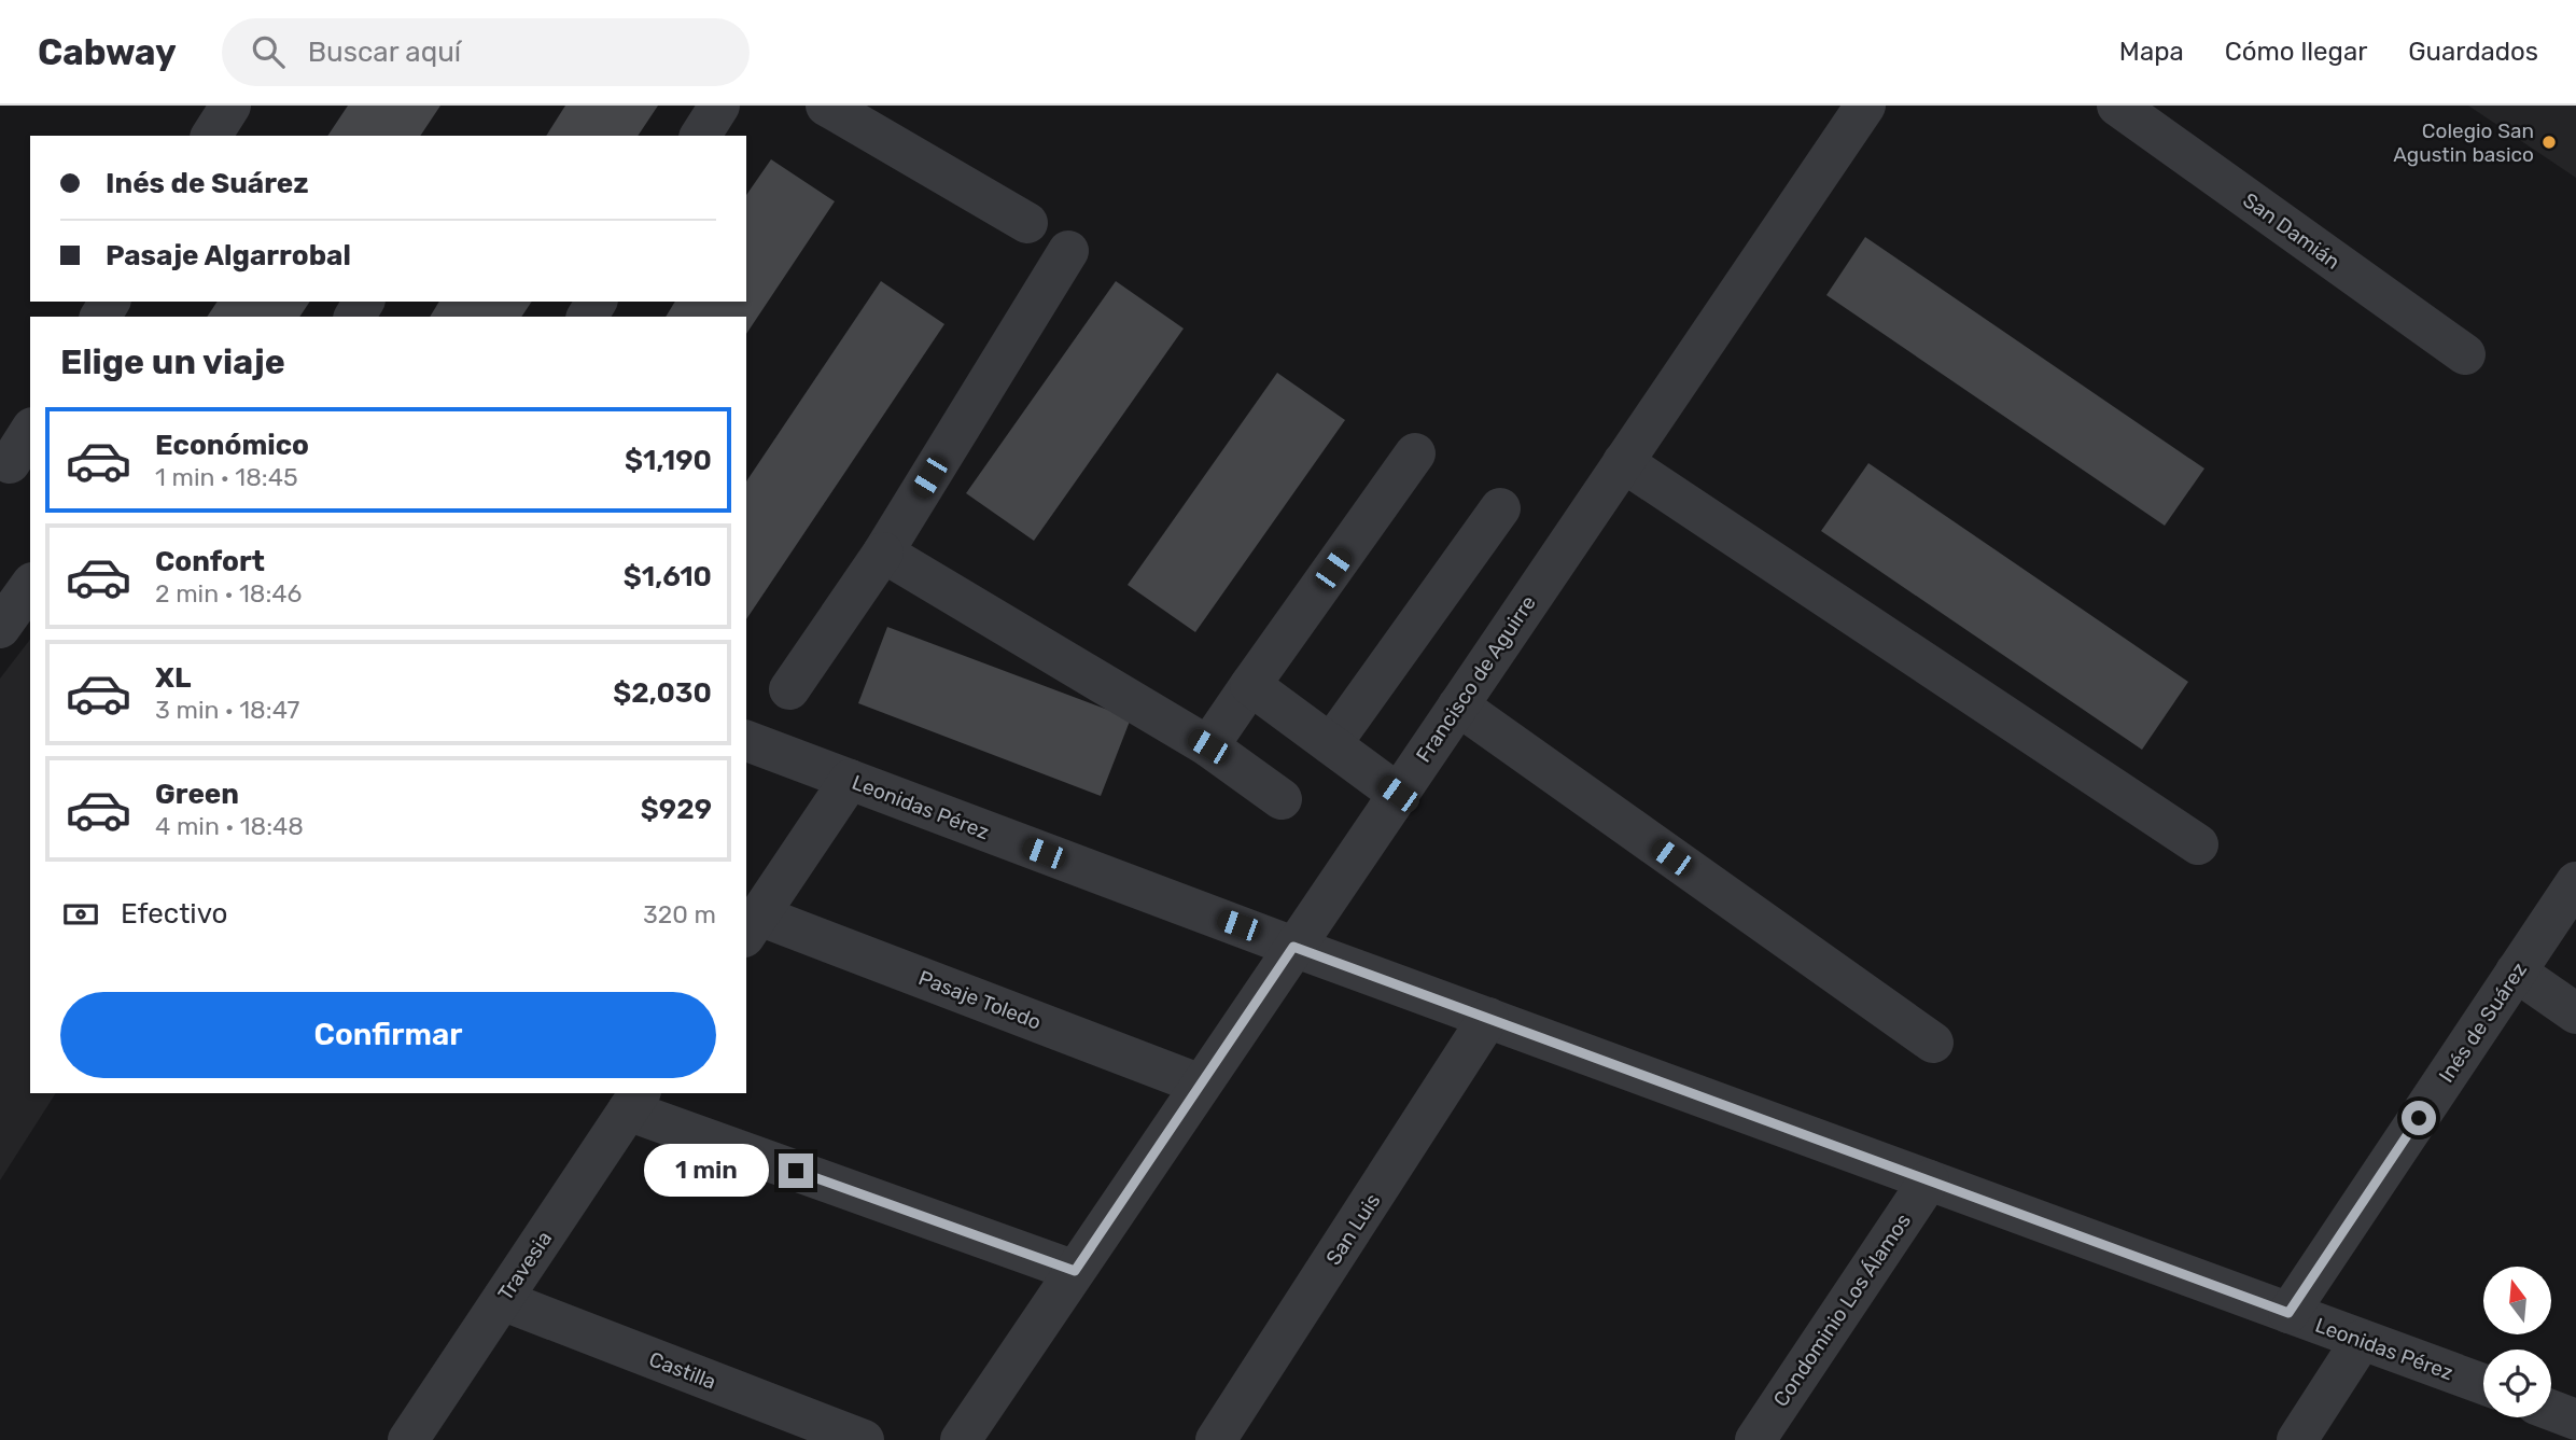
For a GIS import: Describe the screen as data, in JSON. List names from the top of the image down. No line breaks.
{"streets":{"street":["San Damián","Francisco de Aguirre","Leonidas Pérez","Pasaje Toledo","Inés de Suárez","San Luis","Travesia","Condominio Los Álamos","Castilla"]},"crossings":[["Francisco de Aguirre","Leonidas Pérez"],["Francisco de Aguirre","Pasaje Toledo"],["Leonidas Pérez","Inés de Suárez"],["Leonidas Pérez","San Luis"],["Leonidas Pérez","Condominio Los Álamos"],["Travesia","Castilla"]],"places":["Colegio San Agustin basico"],"north":"top","page":{"header":"Cabway","search":"Buscar aquí","nav":["Mapa","Cómo llegar","Guardados"],"banner":["Inés de Suárez","Pasaje Algarrobal"],"heading":"Elige un viaje","list":[{"name":"Económico","note":"1 min · 18:45","value":"$1,190"},{"name":"Confort","note":"2 min · 18:46","value":"$1,610"},{"name":"XL","note":"3 min · 18:47","value":"$2,030"},{"name":"Green","note":"4 min · 18:48","value":"$929"}],"pay":["Efectivo","320 m"],"buttons":"Confirmar","bubble":"1 min"}}
